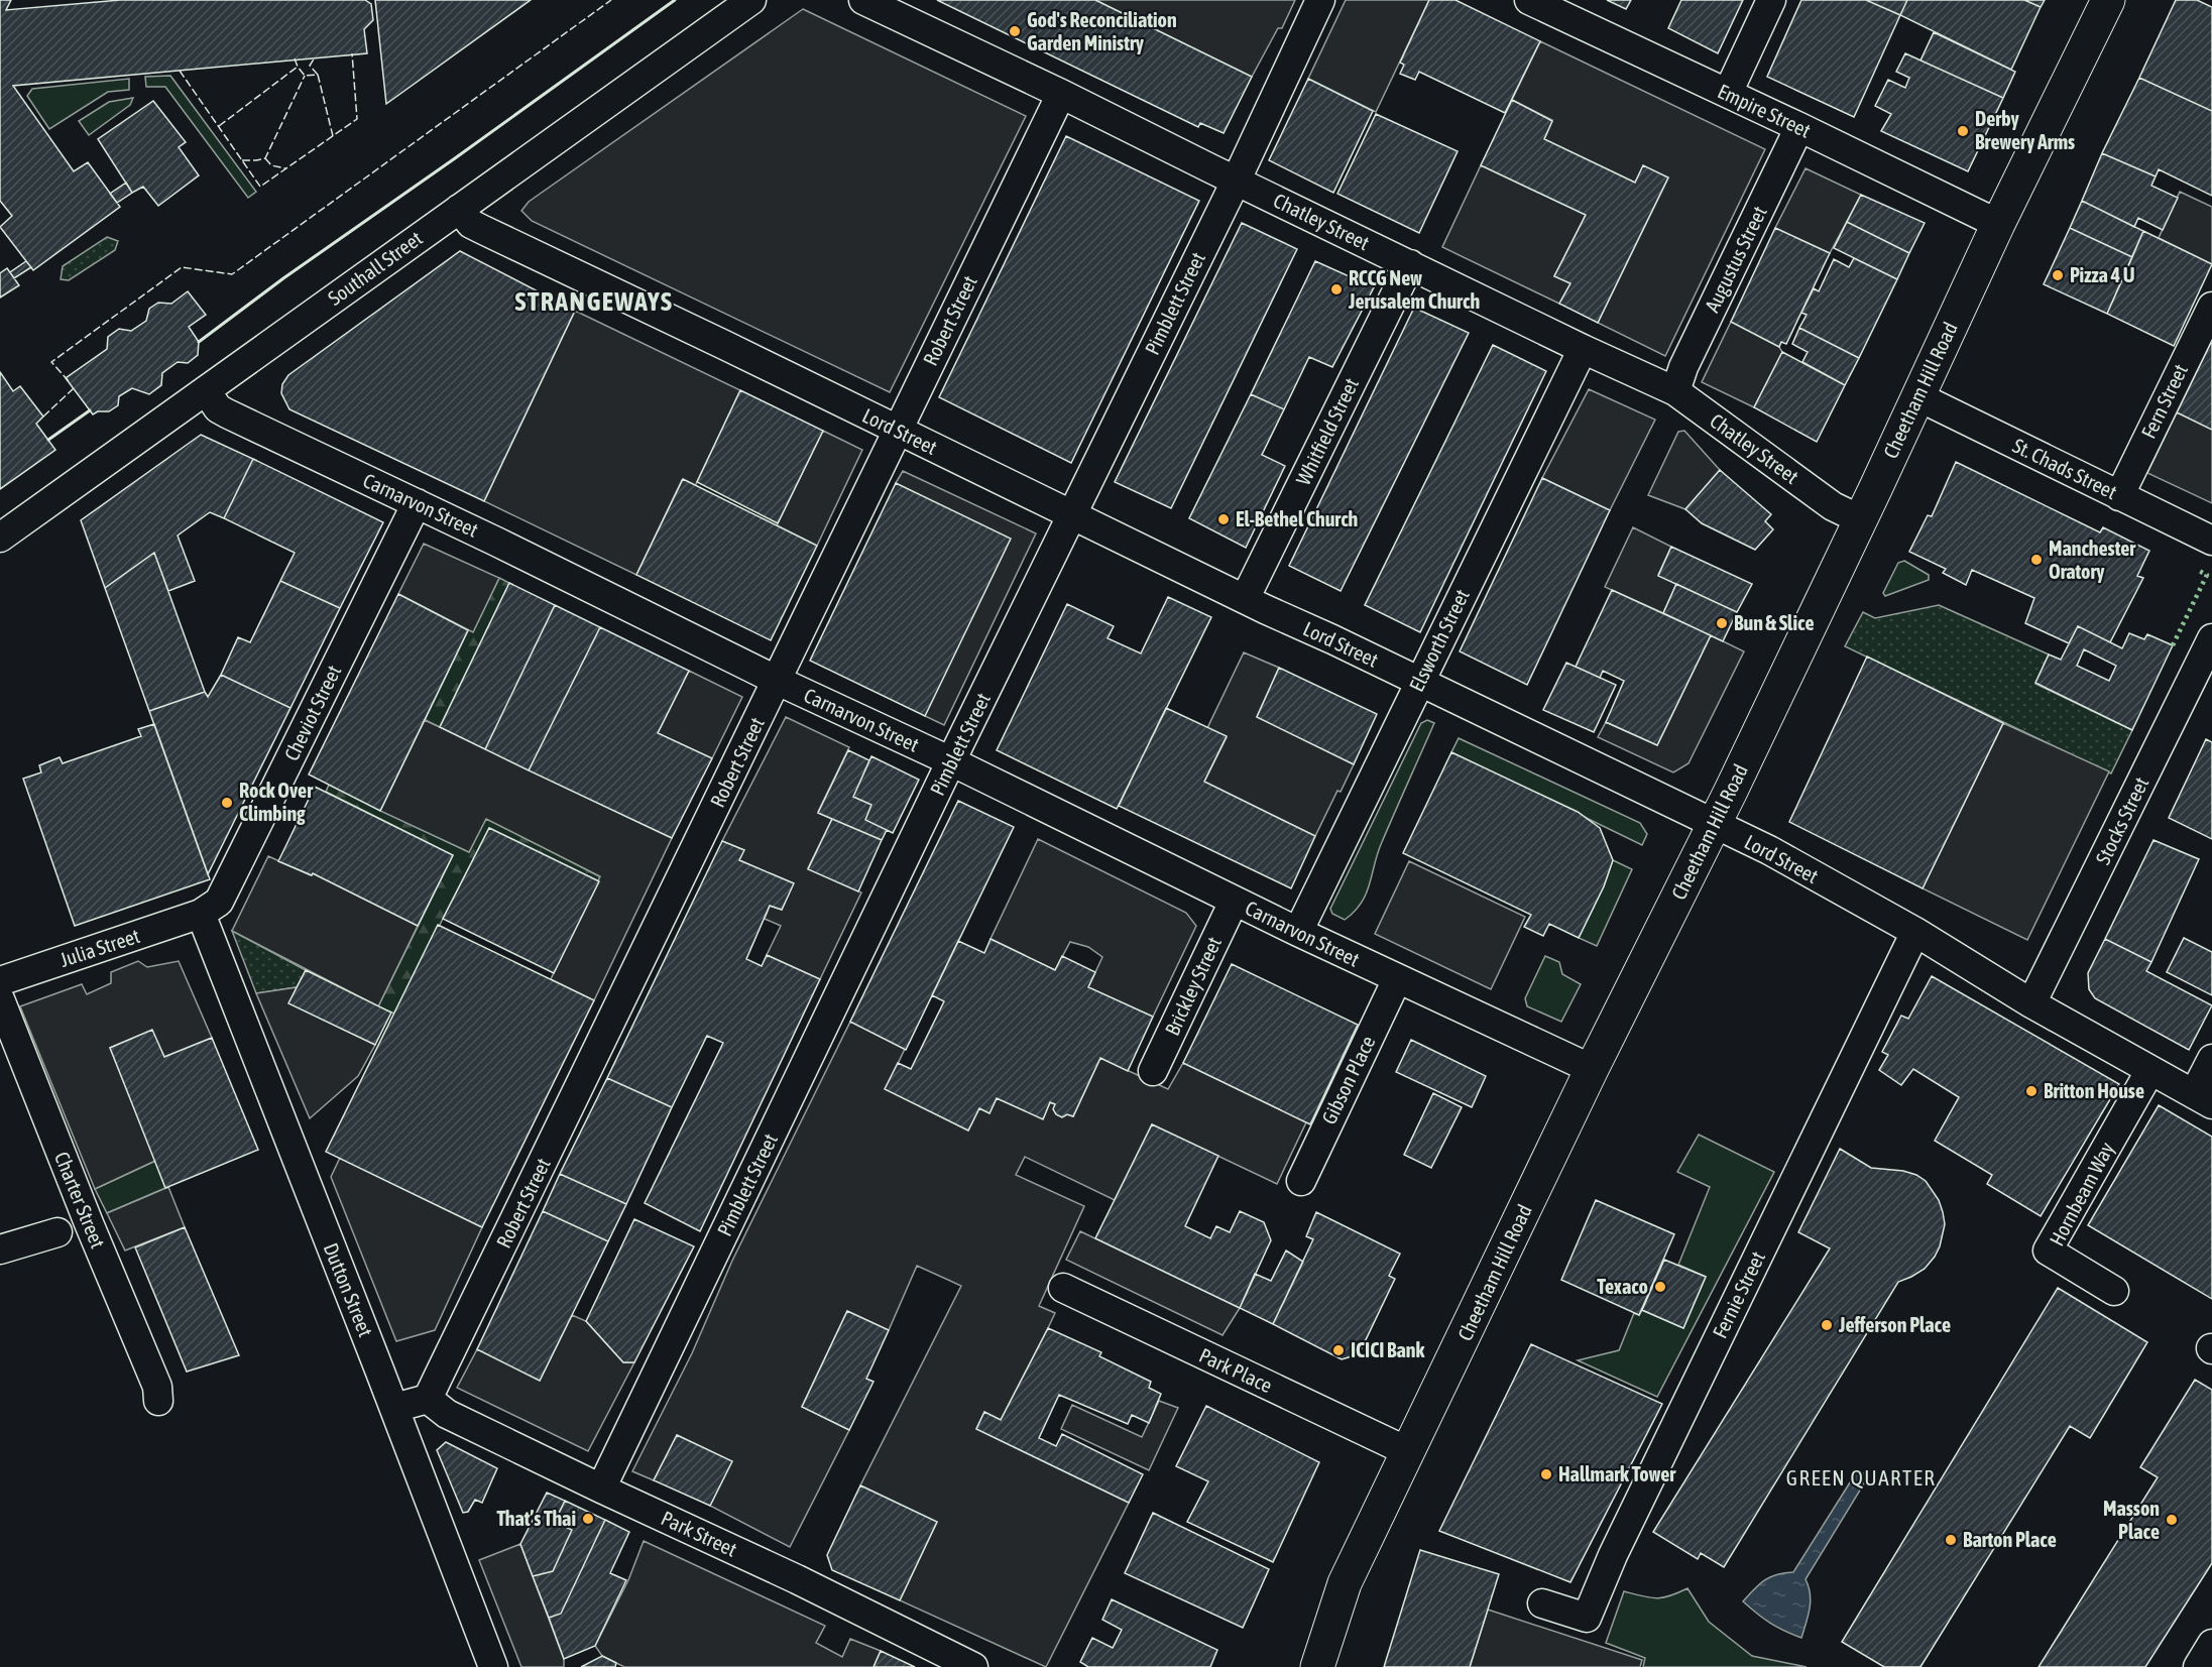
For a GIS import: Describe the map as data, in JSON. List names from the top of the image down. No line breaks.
{"streets":{"highway":["Cheetham Hill Road"],"street":["Empire Street","Chatley Street","Augustus Street","Southall Street","Pimblett Street","Robert Street","Fern Street","Lord Street","Whitfield Street","St. Chads Street","Carnarvon Street","Elsworth Street","Cheviot Street","Stocks Street","Julia Street","Brickley Street","Gibson Place","Hornbeam Way","Charter Street","Dutton Street","Fernie Street","Park Place","Park Street"]},"crossings":[["Empire Street","Augustus Street"],["Empire Street","Cheetham Hill Road"],["Chatley Street","Augustus Street"],["Chatley Street","Pimblett Street"],["Chatley Street","Robert Street"],["Chatley Street","Cheetham Hill Road"],["Chatley Street","Whitfield Street"],["Chatley Street","Elsworth Street"],["Southall Street","Lord Street"],["Southall Street","Carnarvon Street"],["Pimblett Street","Lord Street"],["Pimblett Street","Carnarvon Street"],["Pimblett Street","Park Street"],["Robert Street","Lord Street"],["Robert Street","Carnarvon Street"],["Robert Street","Park Street"],["Cheetham Hill Road","Lord Street"],["Cheetham Hill Road","St. Chads Street"],["Cheetham Hill Road","Carnarvon Street"],["Cheetham Hill Road","Park Place"],["Fern Street","St. Chads Street"],["Lord Street","Whitfield Street"],["Lord Street","Elsworth Street"],["Lord Street","Stocks Street"],["Lord Street","Hornbeam Way"],["Lord Street","Fernie Street"],["Carnarvon Street","Elsworth Street"],["Carnarvon Street","Cheviot Street"],["Carnarvon Street","Brickley Street"],["Carnarvon Street","Gibson Place"],["Cheviot Street","Julia Street"],["Cheviot Street","Dutton Street"],["Julia Street","Dutton Street"]],"districts":["STRANGEWAYS","GREEN QUARTER"],"places":["God's Reconciliation Garden Ministry","Derby Brewery Arms","Pizza 4 U","RCCG New Jerusalem Church","El-Bethel Church","Manchester Oratory","Bun & Slice","Rock Over Climbing","Britton House","Texaco","Jefferson Place","ICICI Bank","Hallmark Tower","That’s Thai","Masson Place","Barton Place"]}
